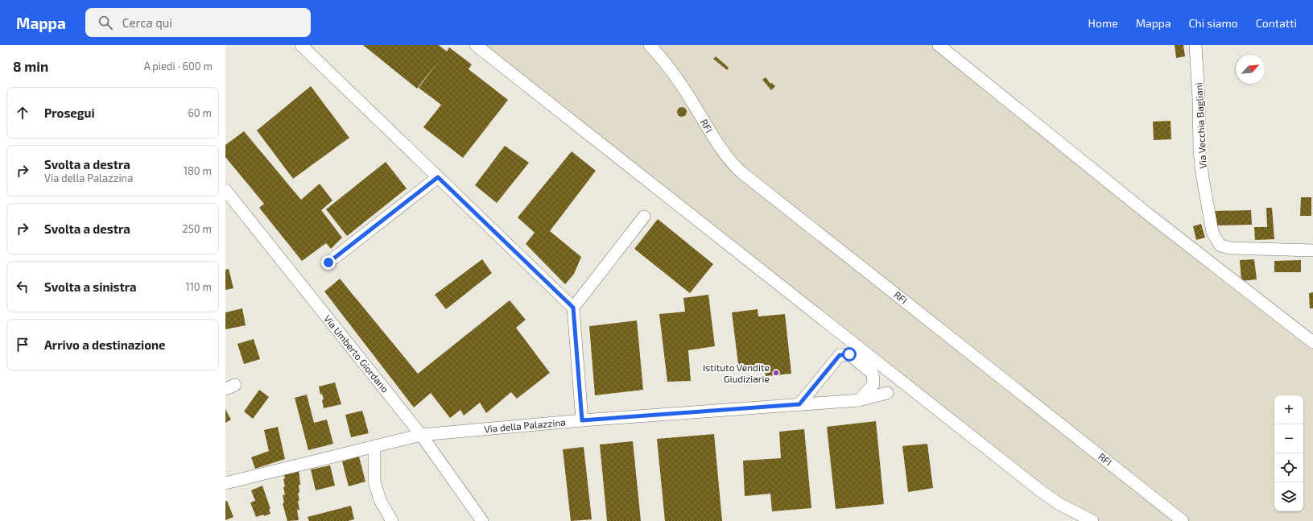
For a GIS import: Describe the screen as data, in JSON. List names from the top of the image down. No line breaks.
{"streets":{"street":["RFI","Via Vecchia Bagliani","Via Umberto Giordano","Via della Palazzina"]},"crossings":[["Via Umberto Giordano","Via della Palazzina"]],"places":["Istituto Vendite Giudiziarie"],"north":"top right","page":{"header":"Mappa","search":"Cerca qui","nav":["Home","Mappa","Chi siamo","Contatti"],"heading":["8 min","A piedi · 600 m"],"list":[["Prosegui","60 m"],["Svolta a destra","Via della Palazzina","180 m"],["Svolta a destra","250 m"],["Svolta a sinistra","110 m"],"Arrivo a destinazione"],"map_buttons":["+","−"]}}
